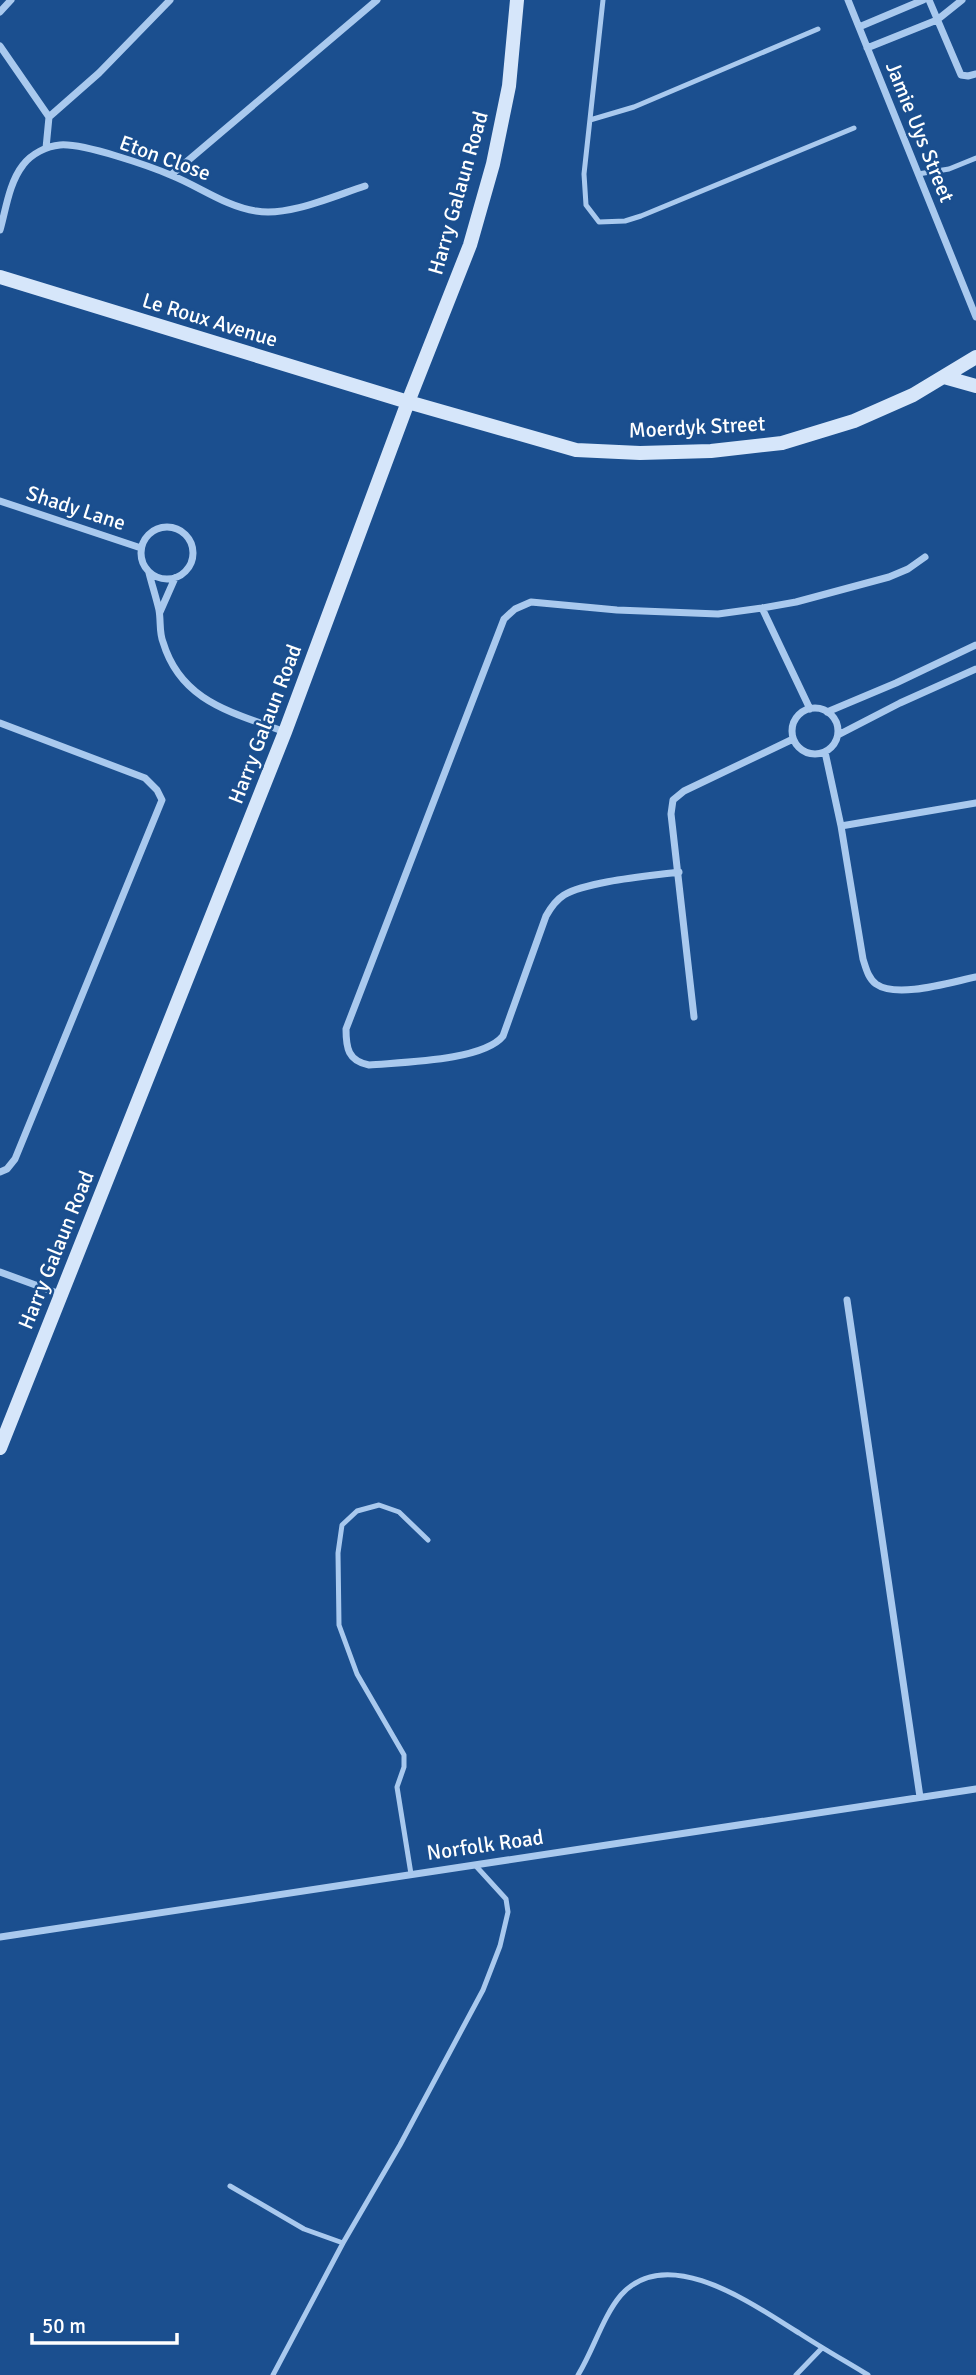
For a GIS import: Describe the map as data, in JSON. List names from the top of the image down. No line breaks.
{"streets":{"main road":["Harry Galaun Road","Le Roux Avenue","Moerdyk Street"],"street":["Jamie Uys Street","Eton Close","Shady Lane","Norfolk Road"]},"crossings":[["Harry Galaun Road","Le Roux Avenue"],["Harry Galaun Road","Moerdyk Street"],["Harry Galaun Road","Shady Lane"],["Le Roux Avenue","Moerdyk Street"]],"scale_bar":"50 m"}
